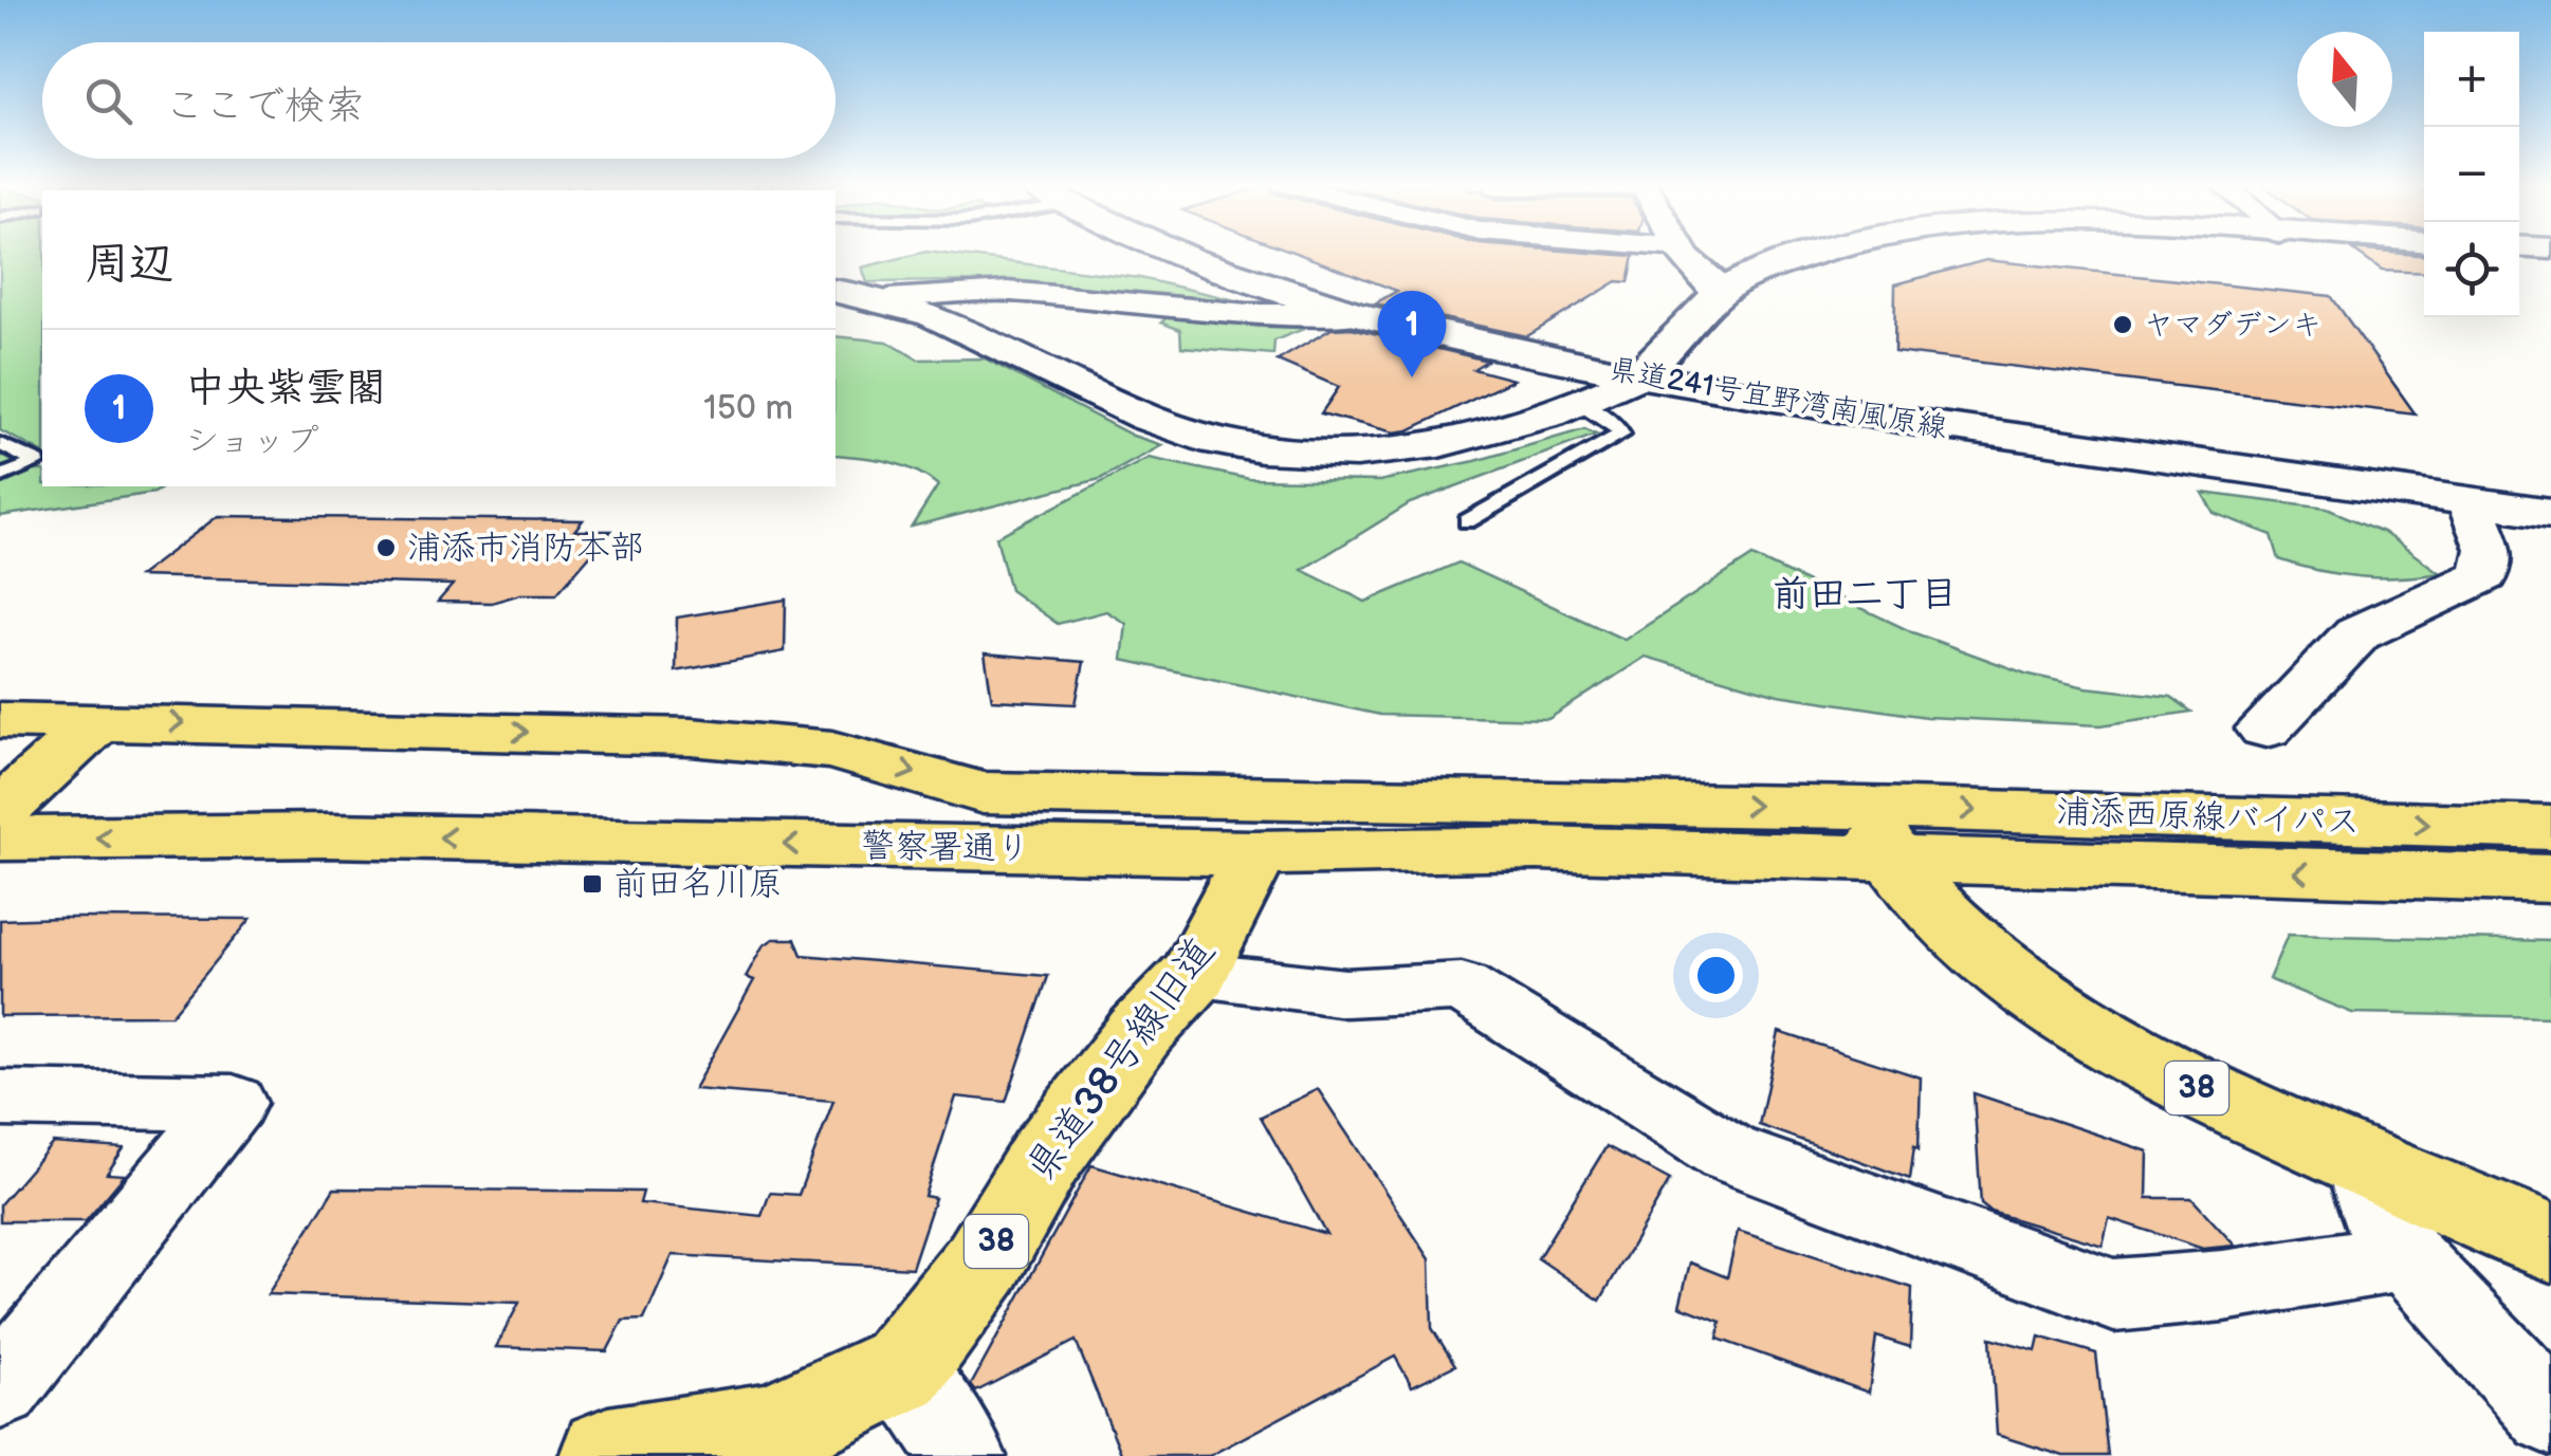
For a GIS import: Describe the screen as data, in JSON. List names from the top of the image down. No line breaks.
{"streets":{"main road":["浦添西原線バイパス","警察署通り","県道38号線旧道","38"],"street":["県道241号宜野湾南風原線"]},"crossings":[["浦添西原線バイパス","警察署通り"],["浦添西原線バイパス","38"],["警察署通り","県道38号線旧道"],["警察署通り","38"]],"districts":["前田二丁目"],"places":{"other":["ヤマダデンキ","浦添市消防本部"],"transit":["前田名川原"]},"north":"top","page":{"map_buttons":["+","−"],"search":"ここで検索","heading":"周辺","pins":"1","list":[{"mark":"1","name":"中央紫雲閣","note":"ショップ","value":"150 m"}]}}
